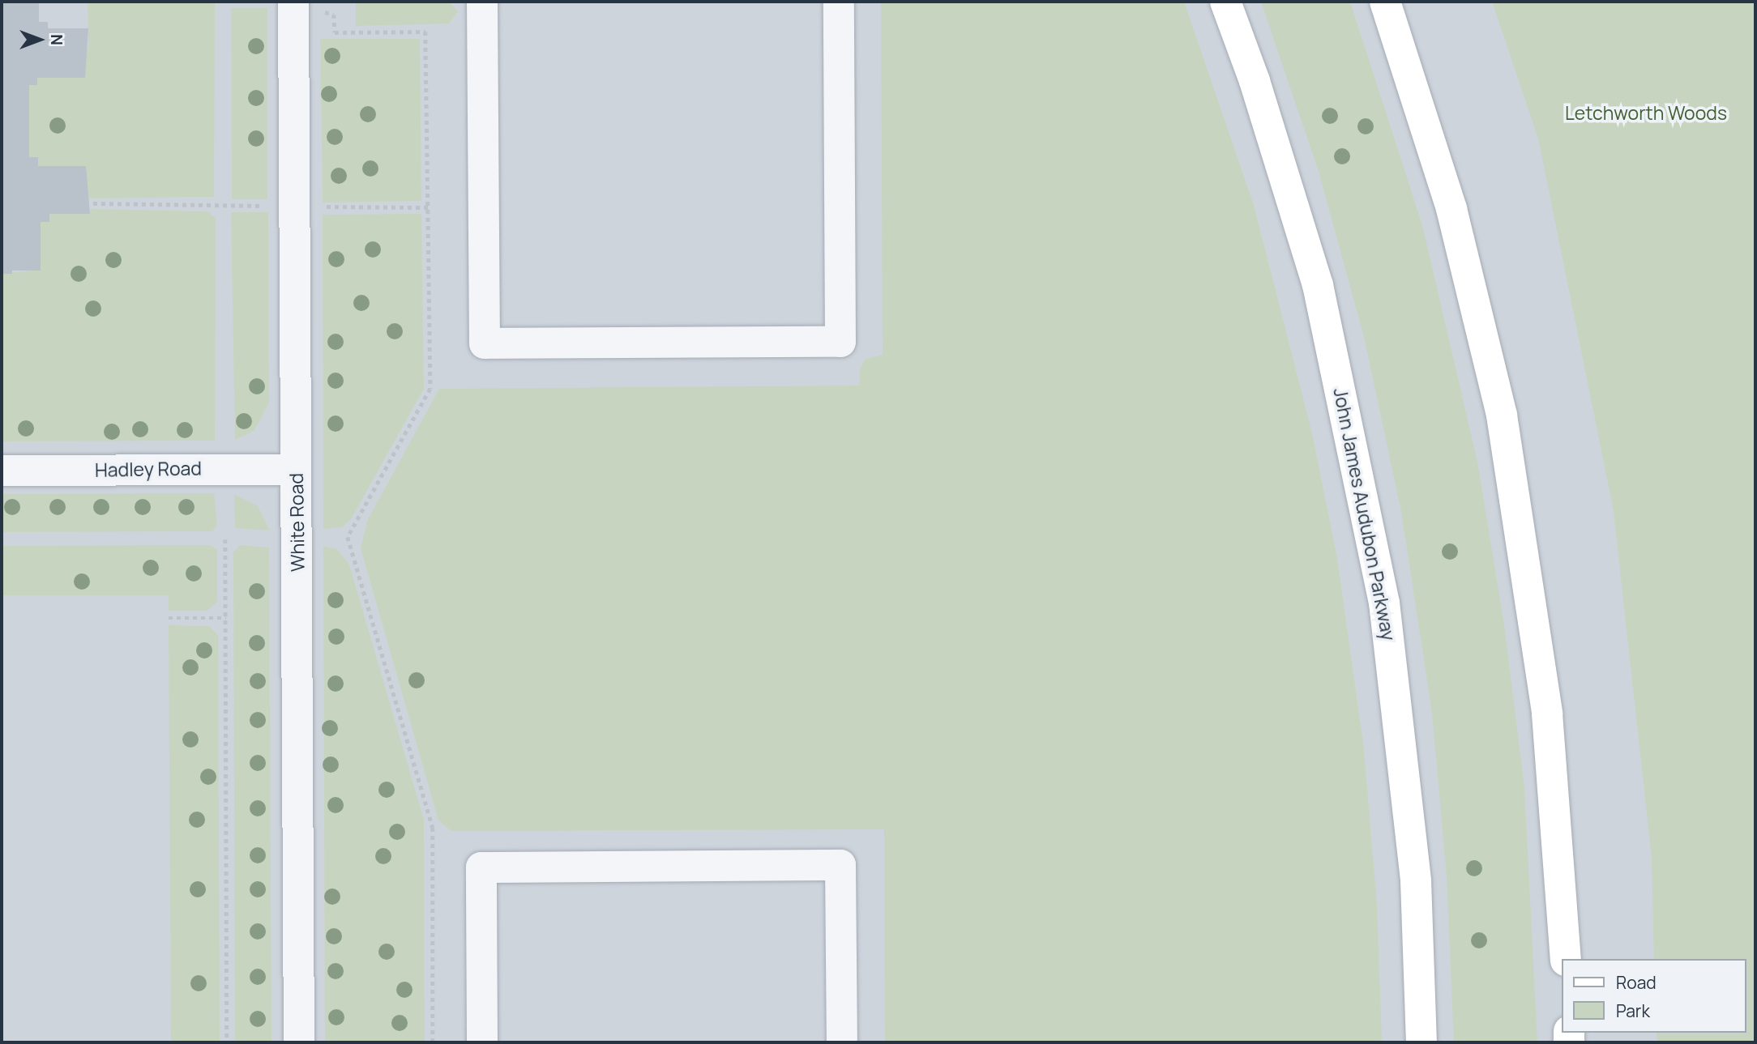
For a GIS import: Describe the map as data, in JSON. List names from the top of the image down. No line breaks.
{"streets":{"main road":["John James Audubon Parkway"],"street":["Hadley Road","White Road"]},"crossings":[["Hadley Road","White Road"]],"parks":["Letchworth Woods"],"legend":["Road","Park"],"north":"right"}
